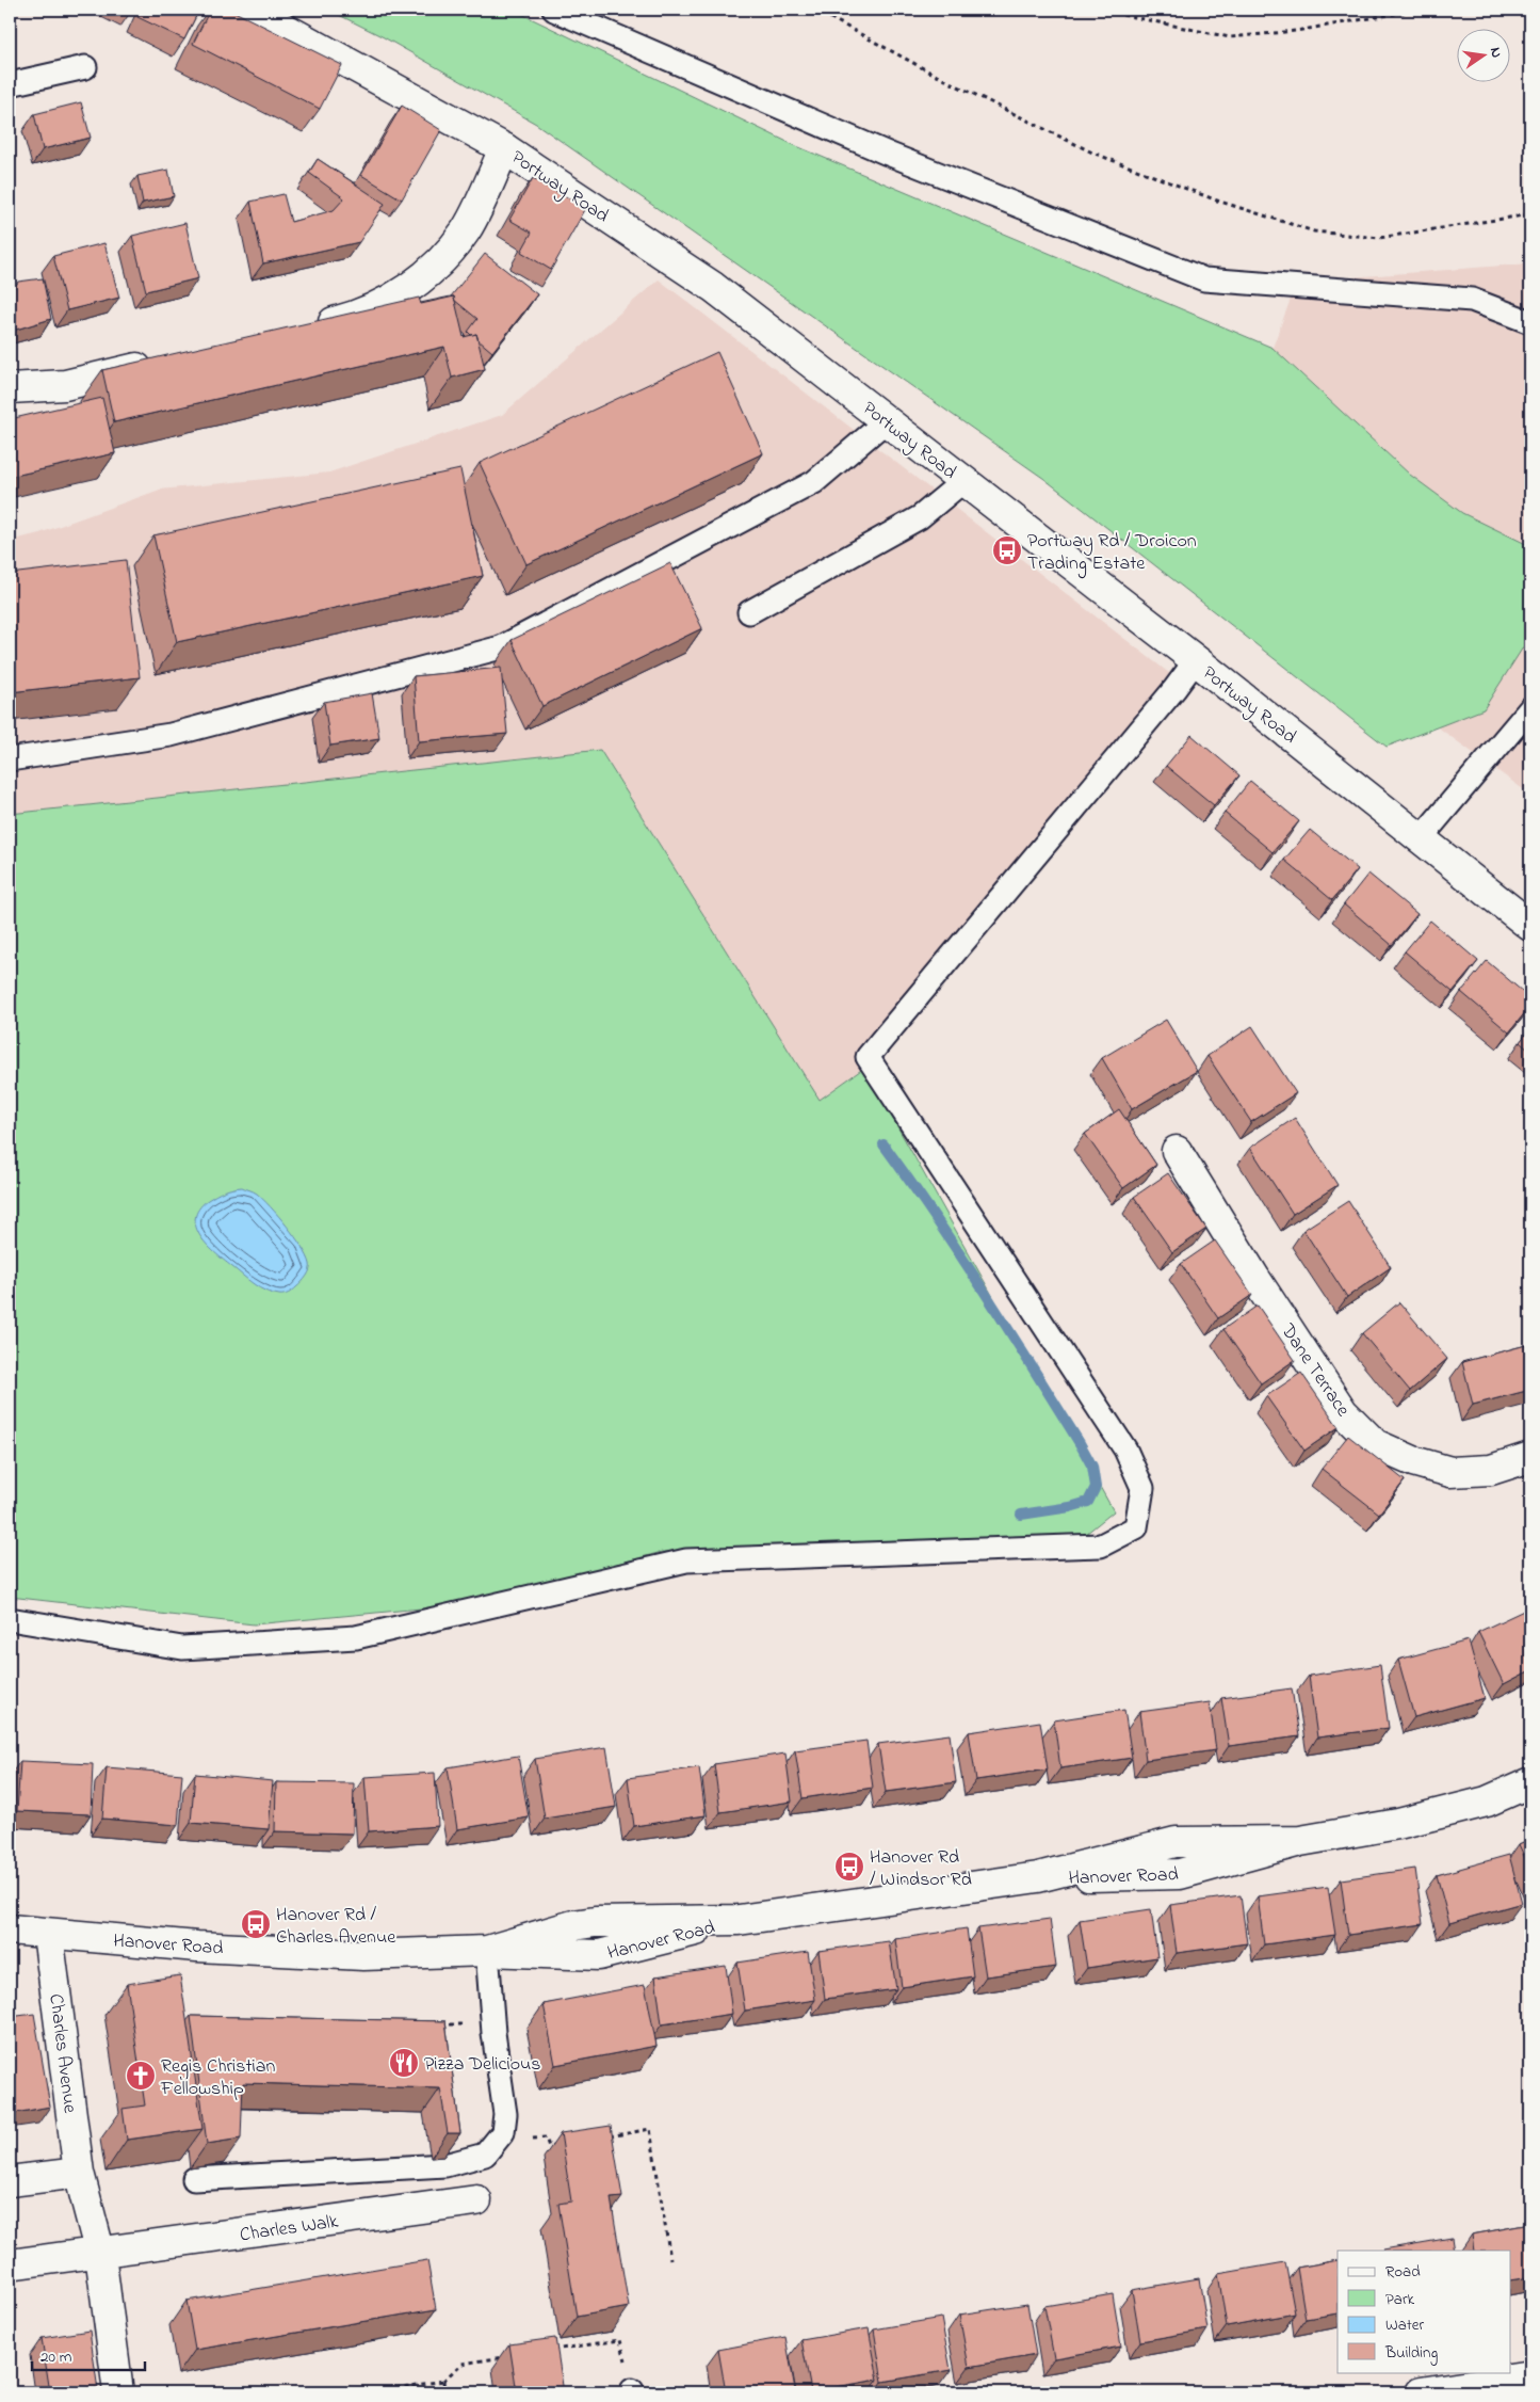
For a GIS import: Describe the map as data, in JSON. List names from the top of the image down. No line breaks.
{"streets":{"street":["Portway Road","Dane Terrace","Hanover Road","Charles Avenue","Charles Walk"]},"crossings":[["Hanover Road","Charles Avenue"],["Charles Avenue","Charles Walk"]],"places":{"bus stop":["Portway Rd / Droicon Trading Estate","Hanover Rd / Windsor Rd","Hanover Rd / Charles Avenue"],"restaurant":["Pizza Delicious"],"church":["Regis Christian Fellowship"]},"legend":["Road","Park","Water","Building"],"scale_bar":"20 m","north":"right"}
